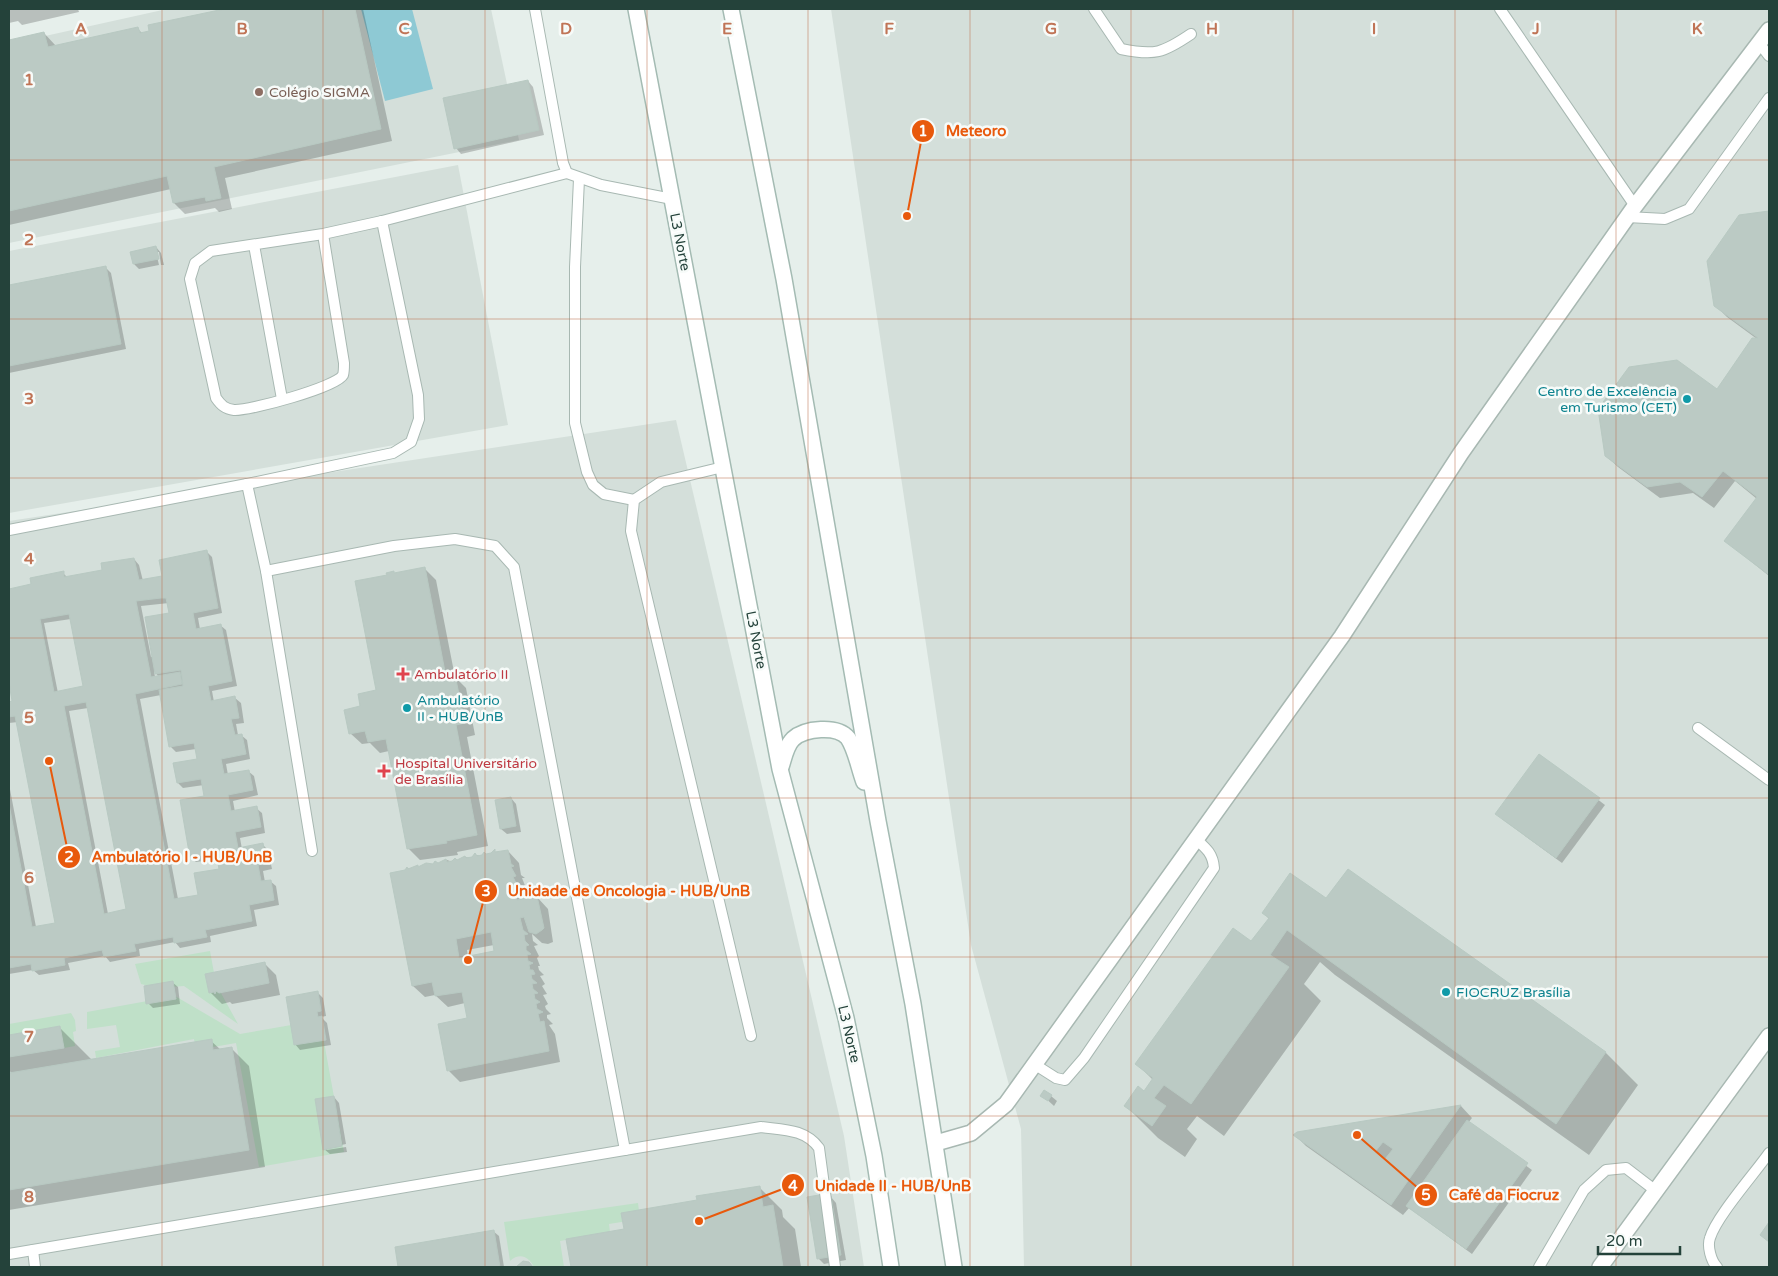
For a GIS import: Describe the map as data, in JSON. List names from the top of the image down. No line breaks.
{"streets":{"main road":["L3 Norte"]},"places":{"other":["Colégio SIGMA","Meteoro","Centro de Excelência em Turismo (CET)","Ambulatório II - HUB/UnB","Ambulatório I - HUB/UnB","Unidade de Oncologia - HUB/UnB","FIOCRUZ Brasília","Café da Fiocruz","Unidade II - HUB/UnB"],"health":["Ambulatório II","Hospital Universitário de Brasília"]},"scale_bar":"20 m","grid":{"columns":["A","B","C","D","E","F","G","H","I","J","K"],"rows":["1","2","3","4","5","6","7","8"]}}
